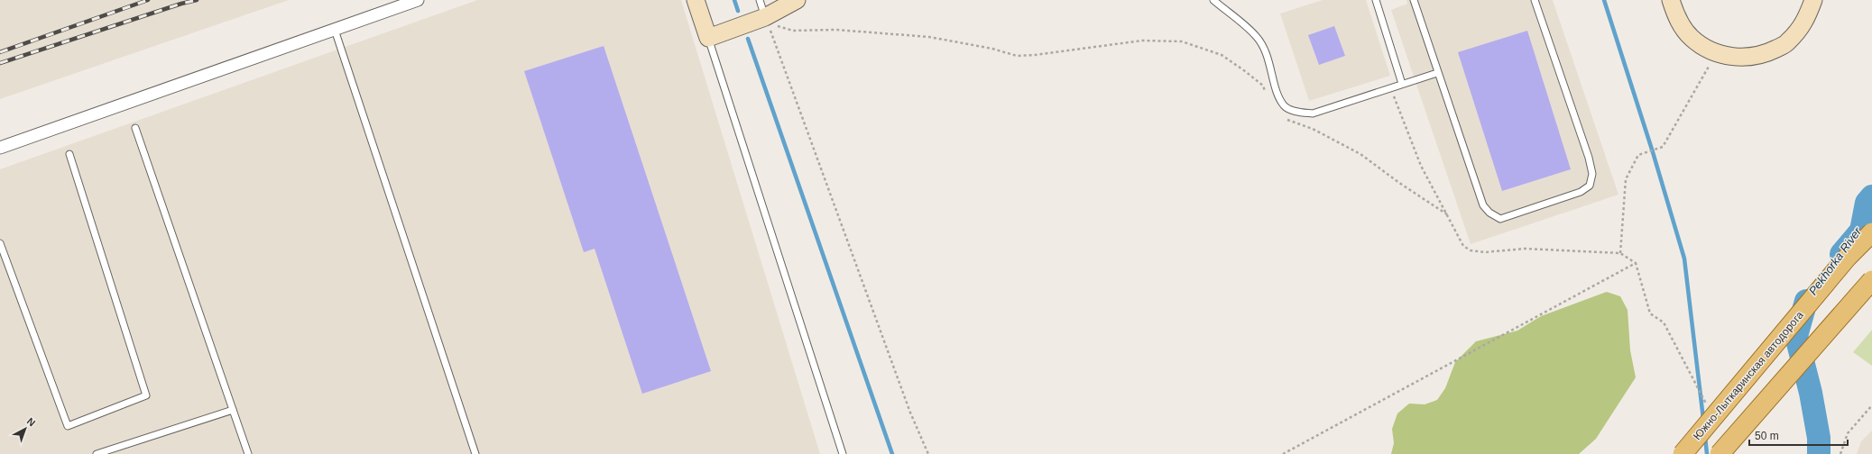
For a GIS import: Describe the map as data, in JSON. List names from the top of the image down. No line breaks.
{"streets":{"main road":["Южно-Лыткаринская автодорога"]},"water":["Pekhorka River"],"scale_bar":"50 m","north":"top right"}
